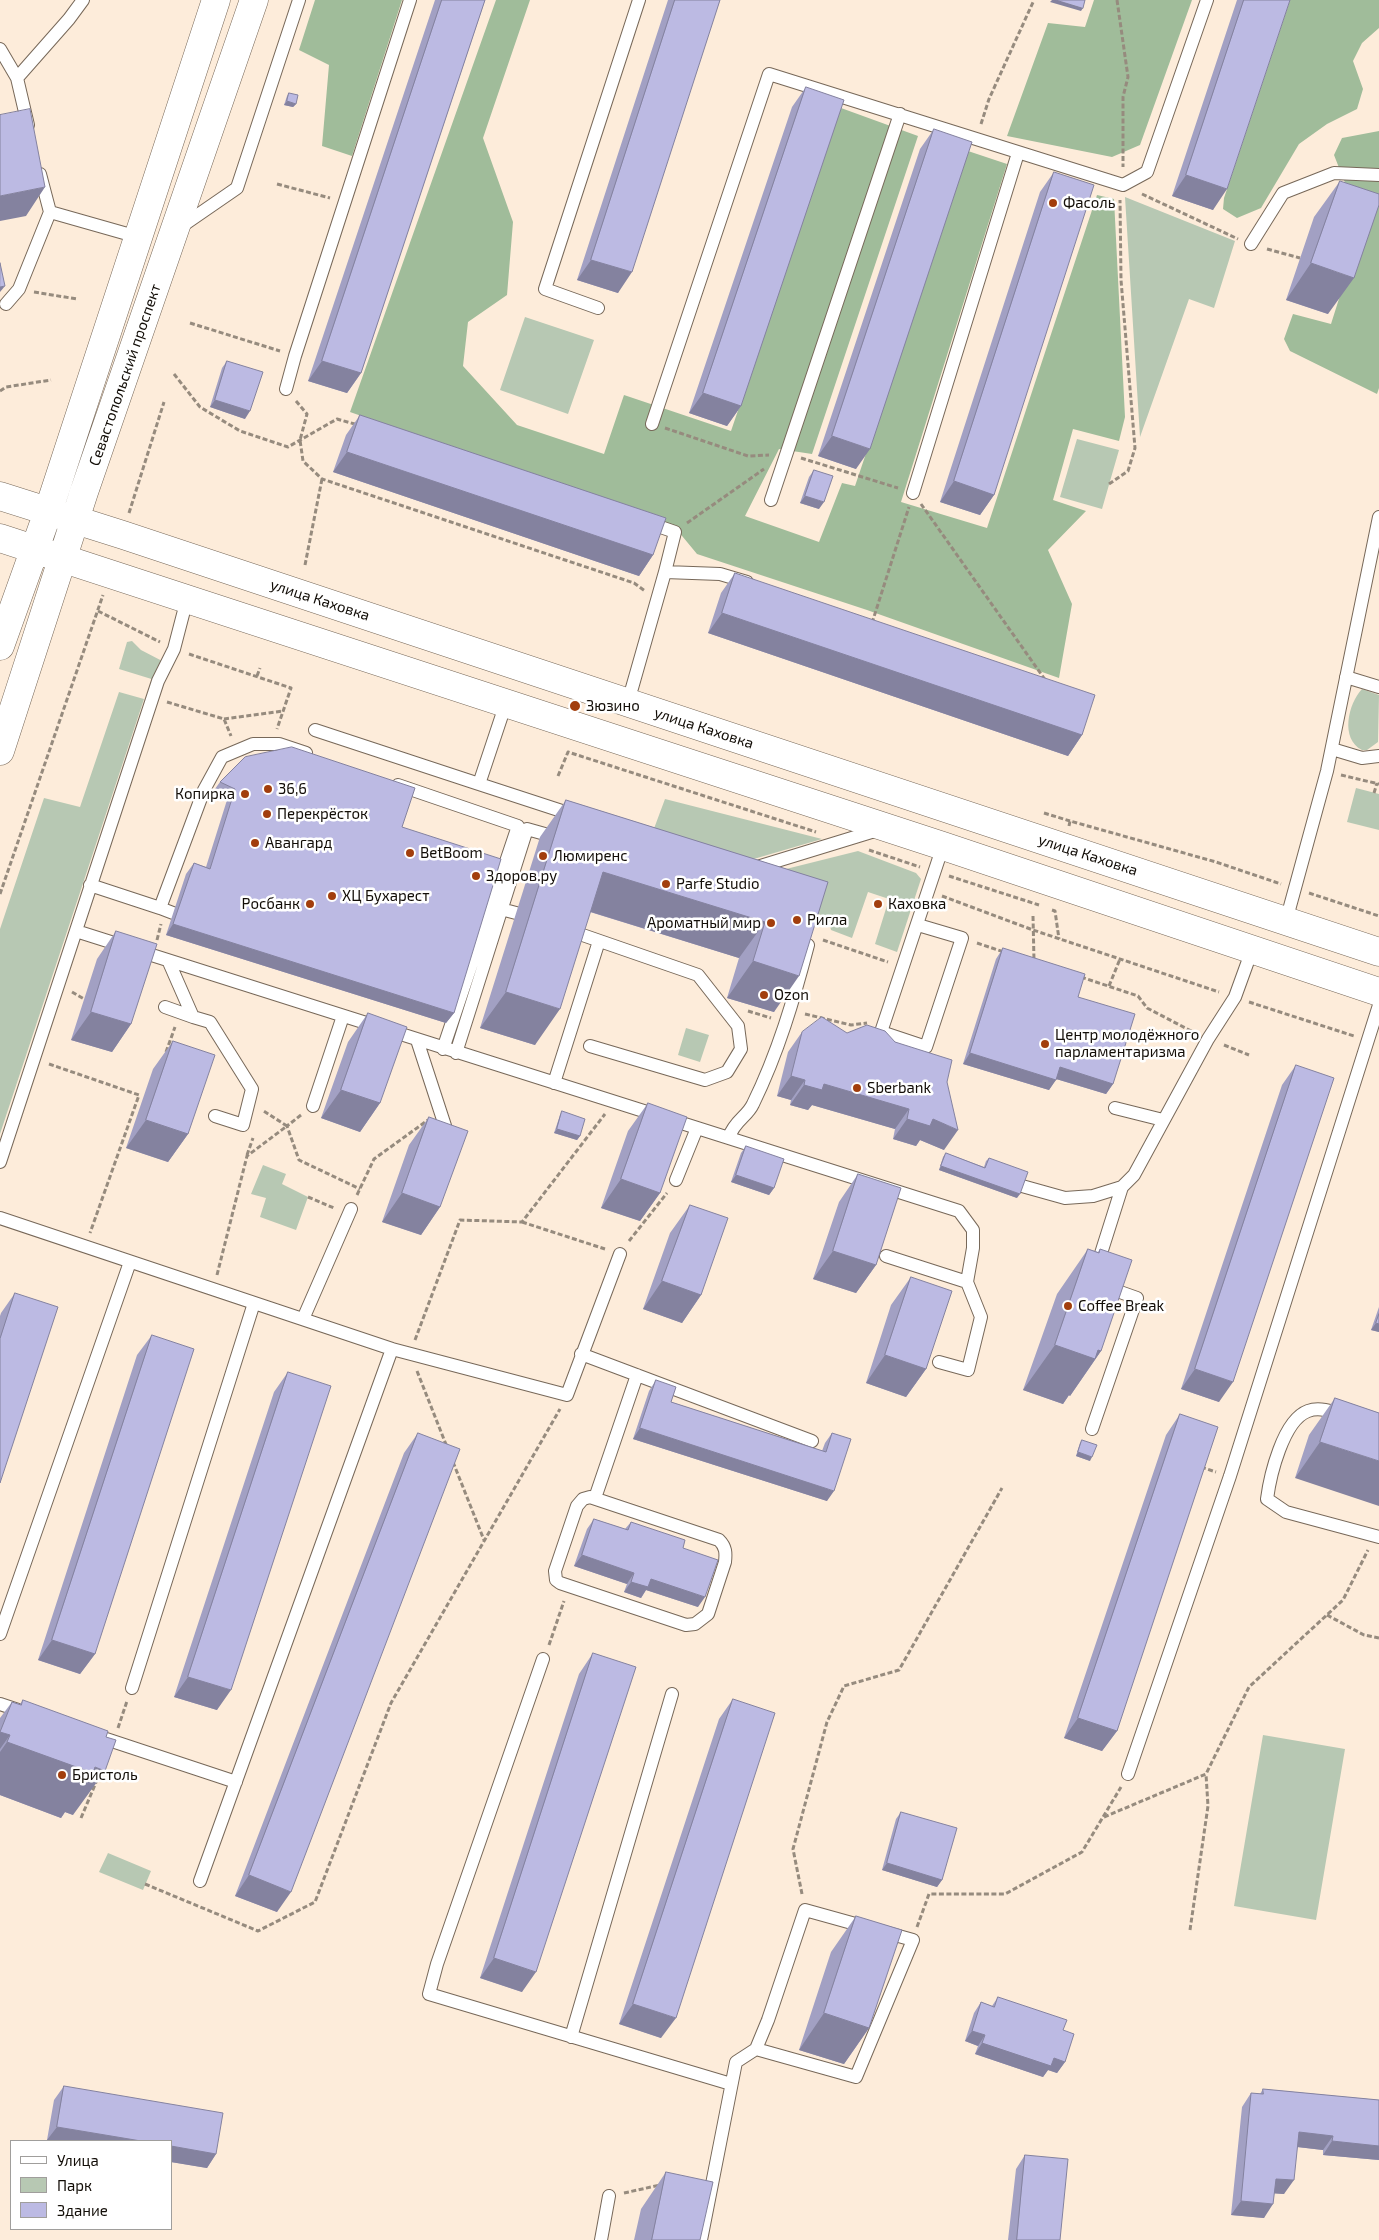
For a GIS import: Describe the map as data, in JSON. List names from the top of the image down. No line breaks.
{"streets":{"main road":["Севастопольский проспект","улица Каховка"]},"crossings":[["Севастопольский проспект","улица Каховка"]],"places":["Фасоль","Зюзино","36,6","Копирка","Перекрёсток","Авангард","BetBoom","Люмиренс","Здоров.ру","Parfe Studio","ХЦ Бухарест","Росбанк","Каховка","Ригла","Ароматный мир","Ozon","Центр молодёжного парламентаризма","Sberbank","Coffee Break","Бристоль"],"legend":["Улица","Парк","Здание"]}
